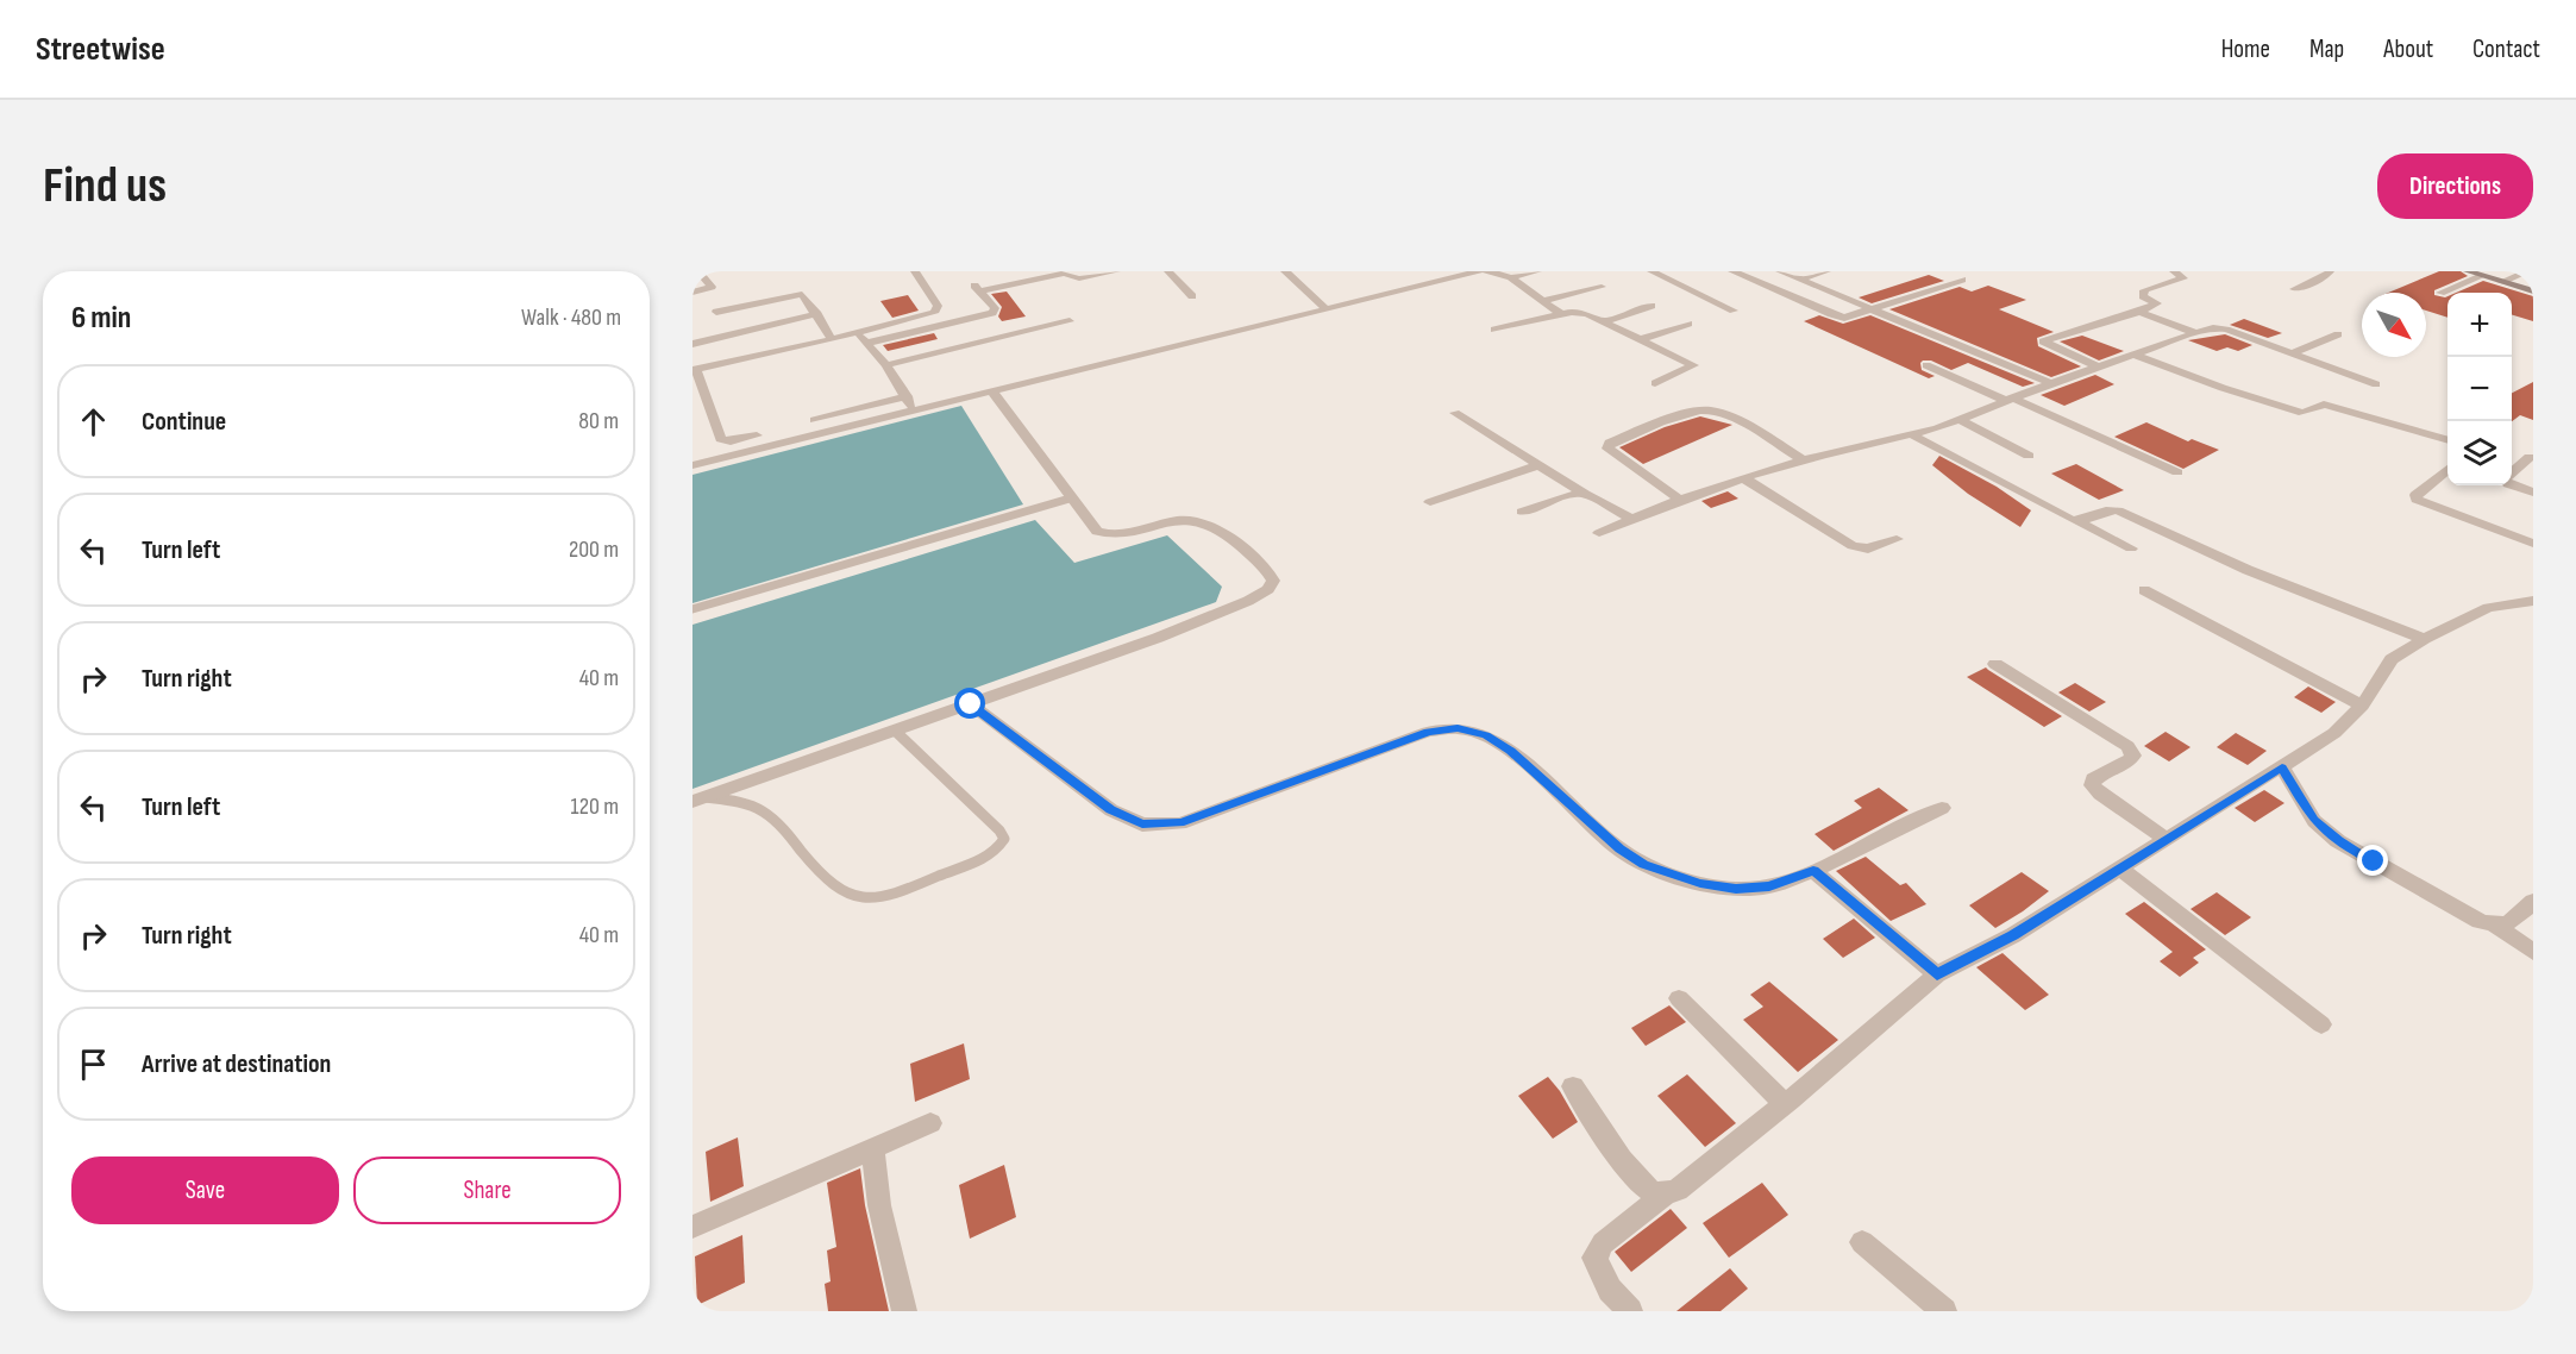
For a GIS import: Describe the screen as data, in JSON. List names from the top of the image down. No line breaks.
{"north":"bottom right","page":{"header":"Streetwise","nav":["Home","Map","About","Contact"],"buttons":["Directions",["Save","Share"]],"title":"Find us","heading":["6 min","Walk · 480 m"],"map_buttons":["+","−"],"list":[["Continue","80 m"],["Turn left","200 m"],["Turn right","40 m"],["Turn left","120 m"],["Turn right","40 m"],"Arrive at destination"]}}
